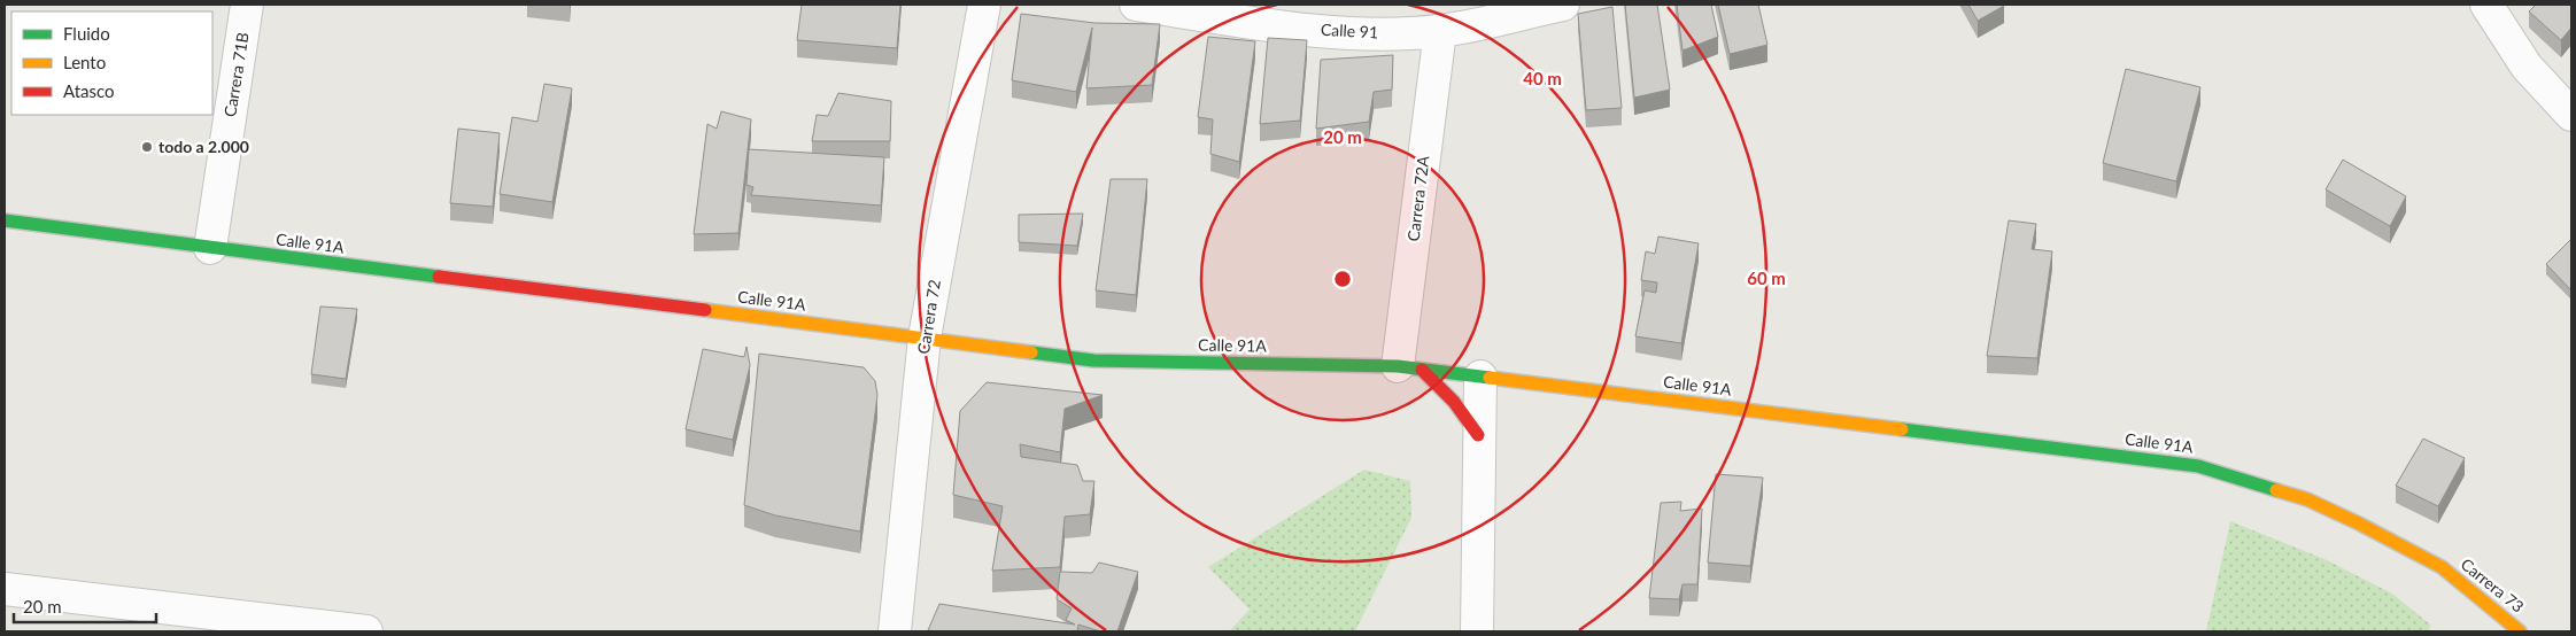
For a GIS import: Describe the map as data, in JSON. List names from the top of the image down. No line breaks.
{"streets":{"street":["Calle 91","Carrera 71B","Carrera 72A","Calle 91A","Carrera 72","Carrera 73"]},"crossings":[["Calle 91","Carrera 72A"],["Carrera 71B","Calle 91A"],["Carrera 72A","Calle 91A"],["Calle 91A","Carrera 72"],["Calle 91A","Carrera 73"]],"places":["todo a 2.000"],"legend":["Fluido","Lento","Atasco"],"scale_bar":"20 m","rings":["40 m","20 m","60 m"]}
